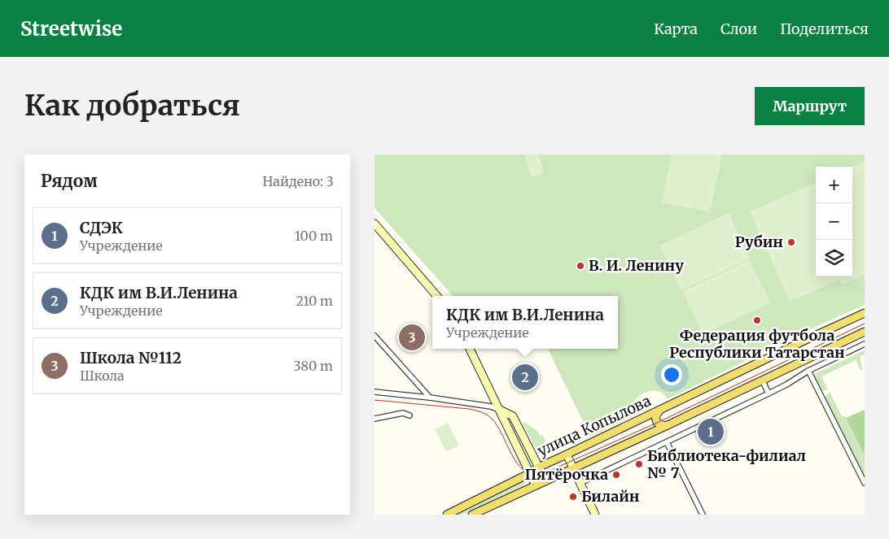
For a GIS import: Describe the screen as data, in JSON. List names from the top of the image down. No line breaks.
{"streets":{"main road":["улица Копылова"]},"places":["Рубин","В. И. Ленину","Федерация футбола Республики Татарстан","Библиотека-филиал № 7","Пятёрочка","Билайн"],"page":{"header":"Streetwise","nav":["Карта","Слои","Поделиться"],"buttons":"Маршрут","title":"Как добраться","heading":["Рядом","Найдено: 3"],"map_buttons":["+","−"],"list":[{"mark":"1","name":"СДЭК","note":"Учреждение","value":"100 m"},{"mark":"2","name":"КДК им В.И.Ленина","note":"Учреждение","value":"210 m"},{"mark":"3","name":"Школа №112","note":"Школа","value":"380 m"}],"popup":["КДК им В.И.Ленина","Учреждение"],"pins":["3","2","1"]}}
